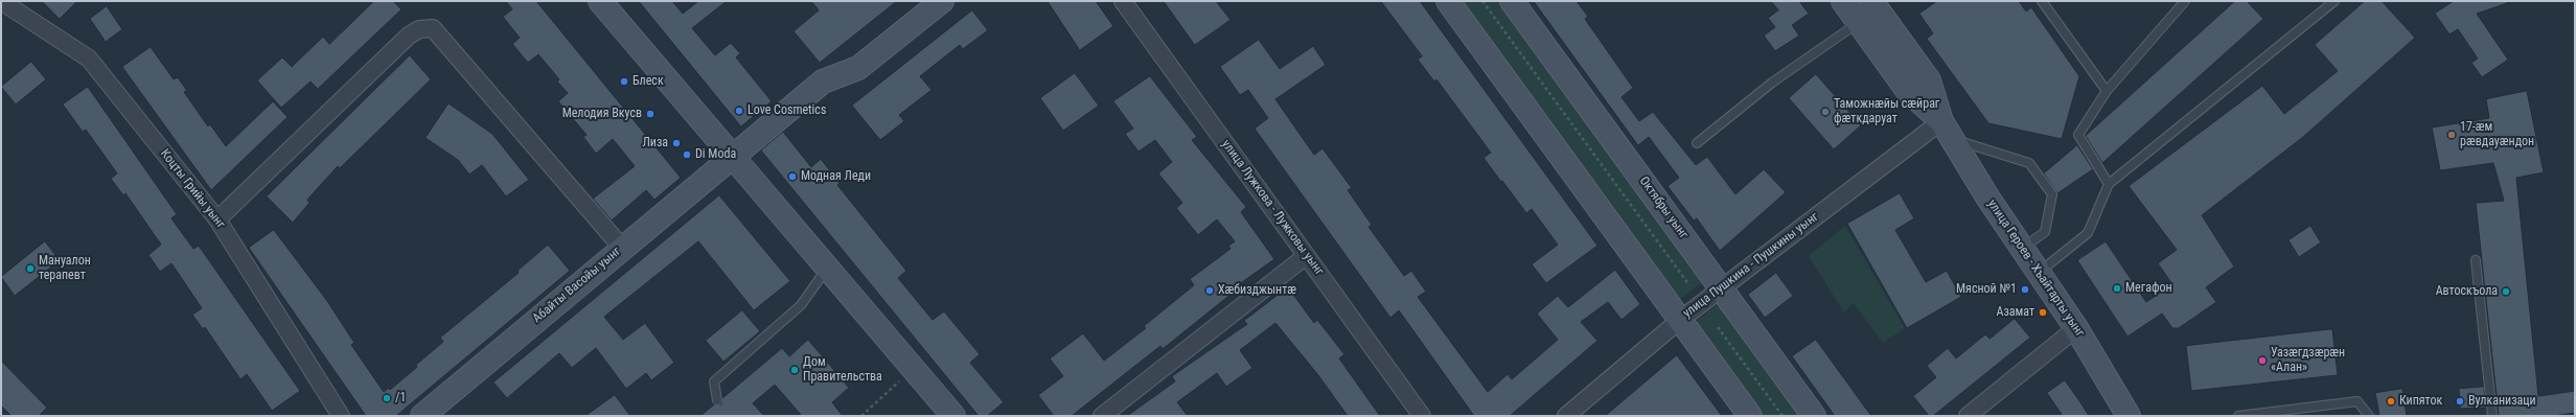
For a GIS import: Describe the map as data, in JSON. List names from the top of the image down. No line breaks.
{"streets":{"street":["Коцты Грийы уынг","улица Лужкова - Лужковы уынг","Октябры уынг","улица Пушкина - Пушкины уынг","улица Героев - Хъайтарты уынг","Абайты Васойы уынг"]},"crossings":[["Октябры уынг","улица Пушкина - Пушкины уынг"],["улица Пушкина - Пушкины уынг","улица Героев - Хъайтарты уынг"]],"places":["Блеск","Love Cosmetics","Таможнæйы сæйраг фæткдаруат","Мелодия Вкусв","17-æм рӕвдауӕндон","Лиза","Di Moda","Модная Леди","Мануалон терапевт","Мегафон","Мясной №1","Хæбизджынтæ","Автоскъола","Азамат","Уазæгдзæрæн «Алан»","Дом Правительства","/1","Кипяток","Вулканизаци"]}
